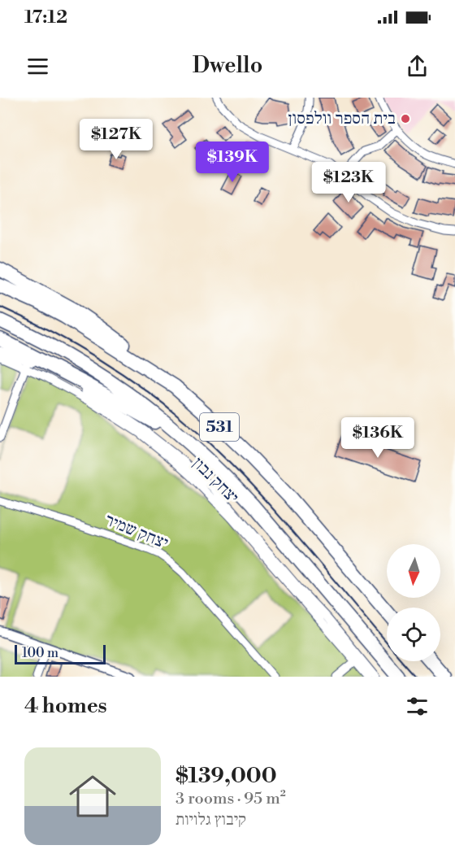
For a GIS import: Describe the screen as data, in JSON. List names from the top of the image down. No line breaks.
{"streets":{"highway":["531"],"street":["יצחק נבון","יצחק שמיר"]},"places":["בית הספר וולפסון"],"scale_bar":"100 m","north":"bottom","page":{"status":"17:12","header":"Dwello","price":["$127K","$139K","$123K","$136K"],"scale":"100 m","heading":"4 homes","list":[{"name":"$139,000","note":"3 rooms · 95 m² · קיבוץ גלויות"}]}}
